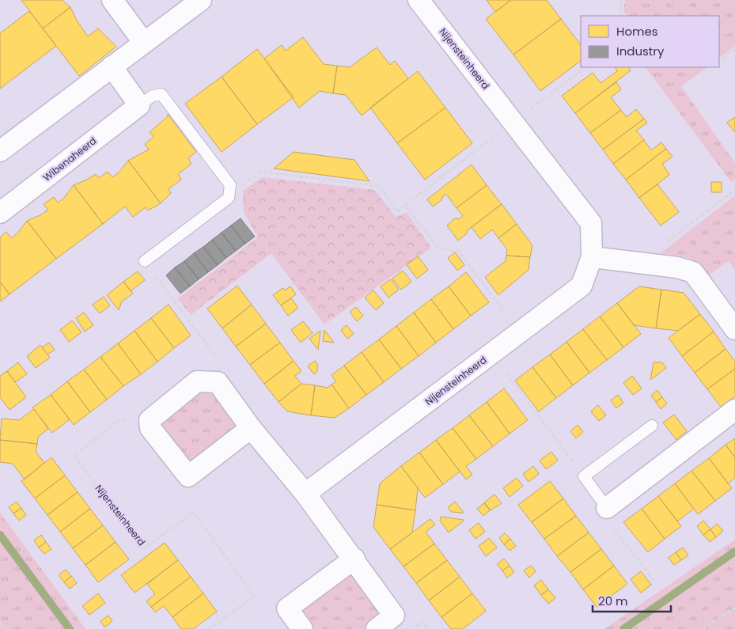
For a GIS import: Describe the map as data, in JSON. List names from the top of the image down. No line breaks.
{"streets":{"street":["Nijensteinheerd","Wibenaheerd"]},"legend":["Homes","Industry"],"scale_bar":"20 m"}
